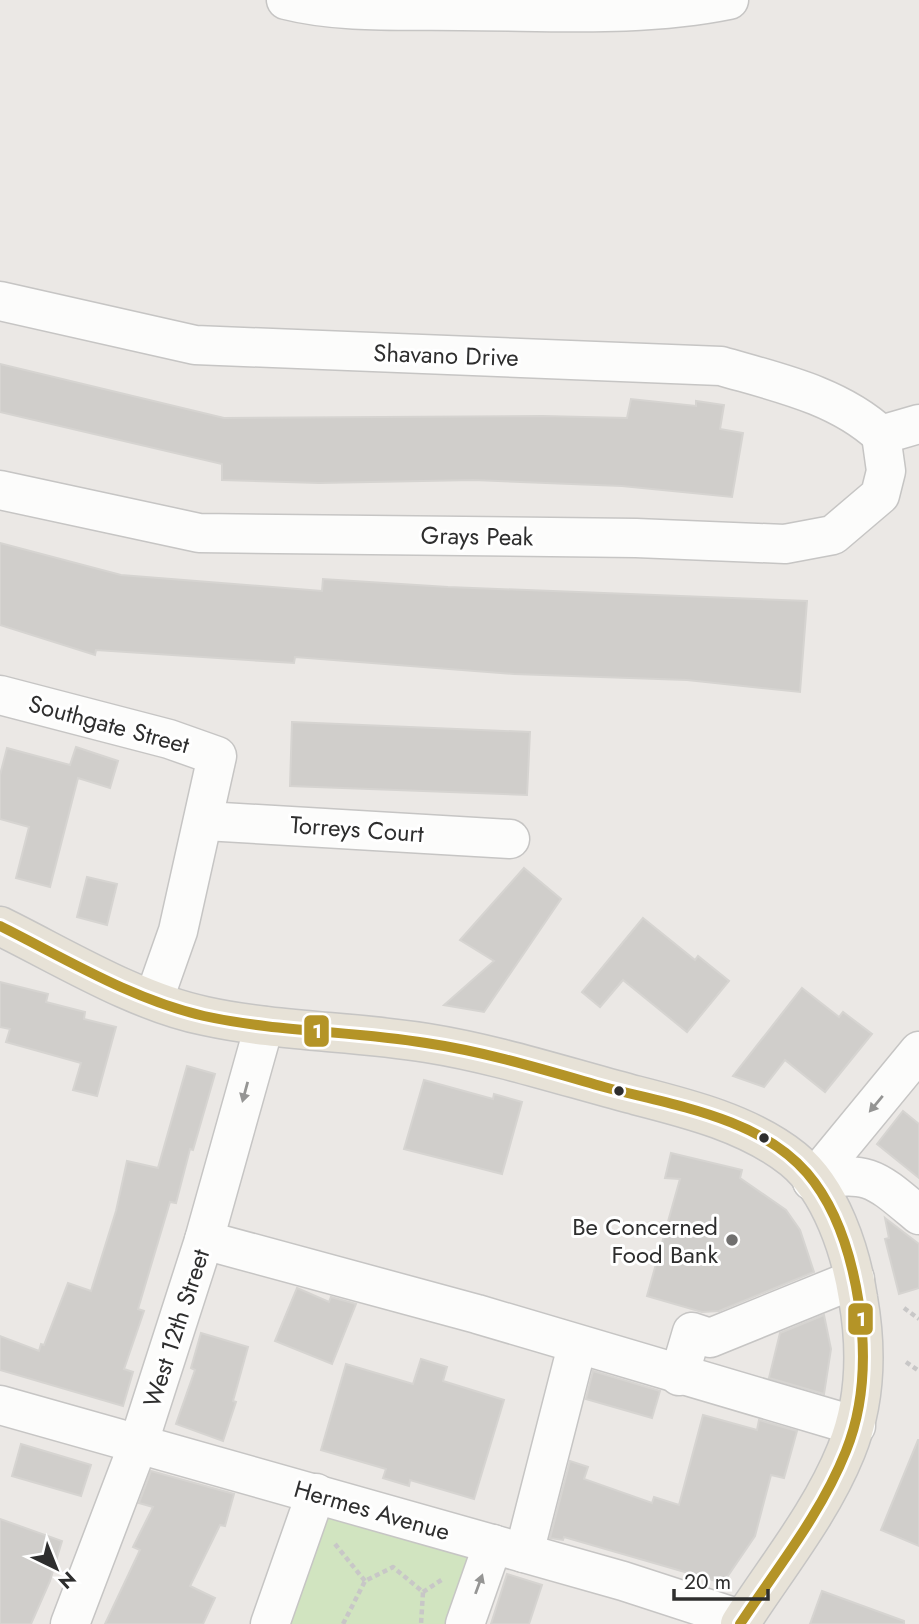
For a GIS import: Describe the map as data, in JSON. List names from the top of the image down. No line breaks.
{"streets":{"street":["Shavano Drive","Grays Peak","Southgate Street","Torreys Court","West 12th Street","Hermes Avenue"]},"crossings":[["Shavano Drive","Grays Peak"],["Southgate Street","Torreys Court"],["West 12th Street","Hermes Avenue"]],"one_way":["West 12th Street"],"places":["Be Concerned Food Bank"],"lines":["transit line 1"],"scale_bar":"20 m","north":"bottom right"}
